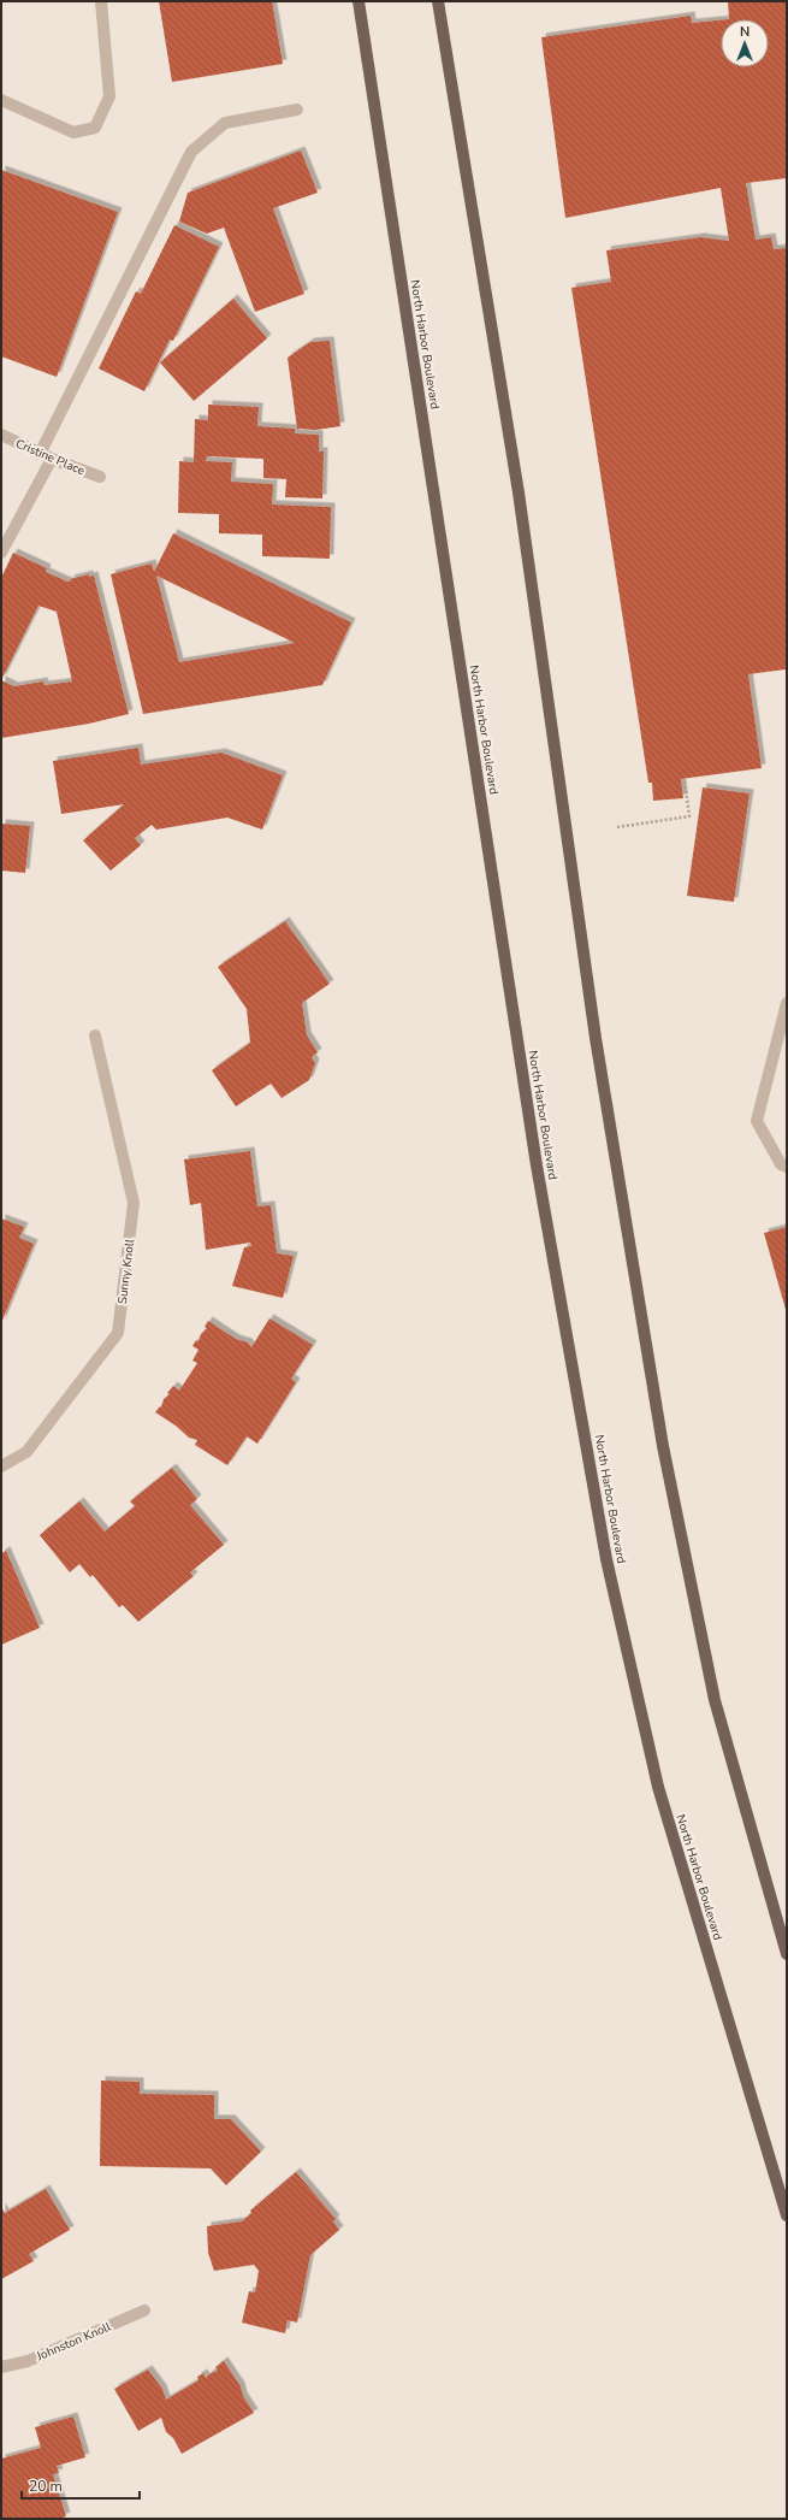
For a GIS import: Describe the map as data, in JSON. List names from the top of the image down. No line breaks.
{"streets":{"main road":["North Harbor Boulevard"],"street":["Cristine Place","Sunny Knoll","Johnston Knoll"]},"scale_bar":"20 m","north":"top"}
